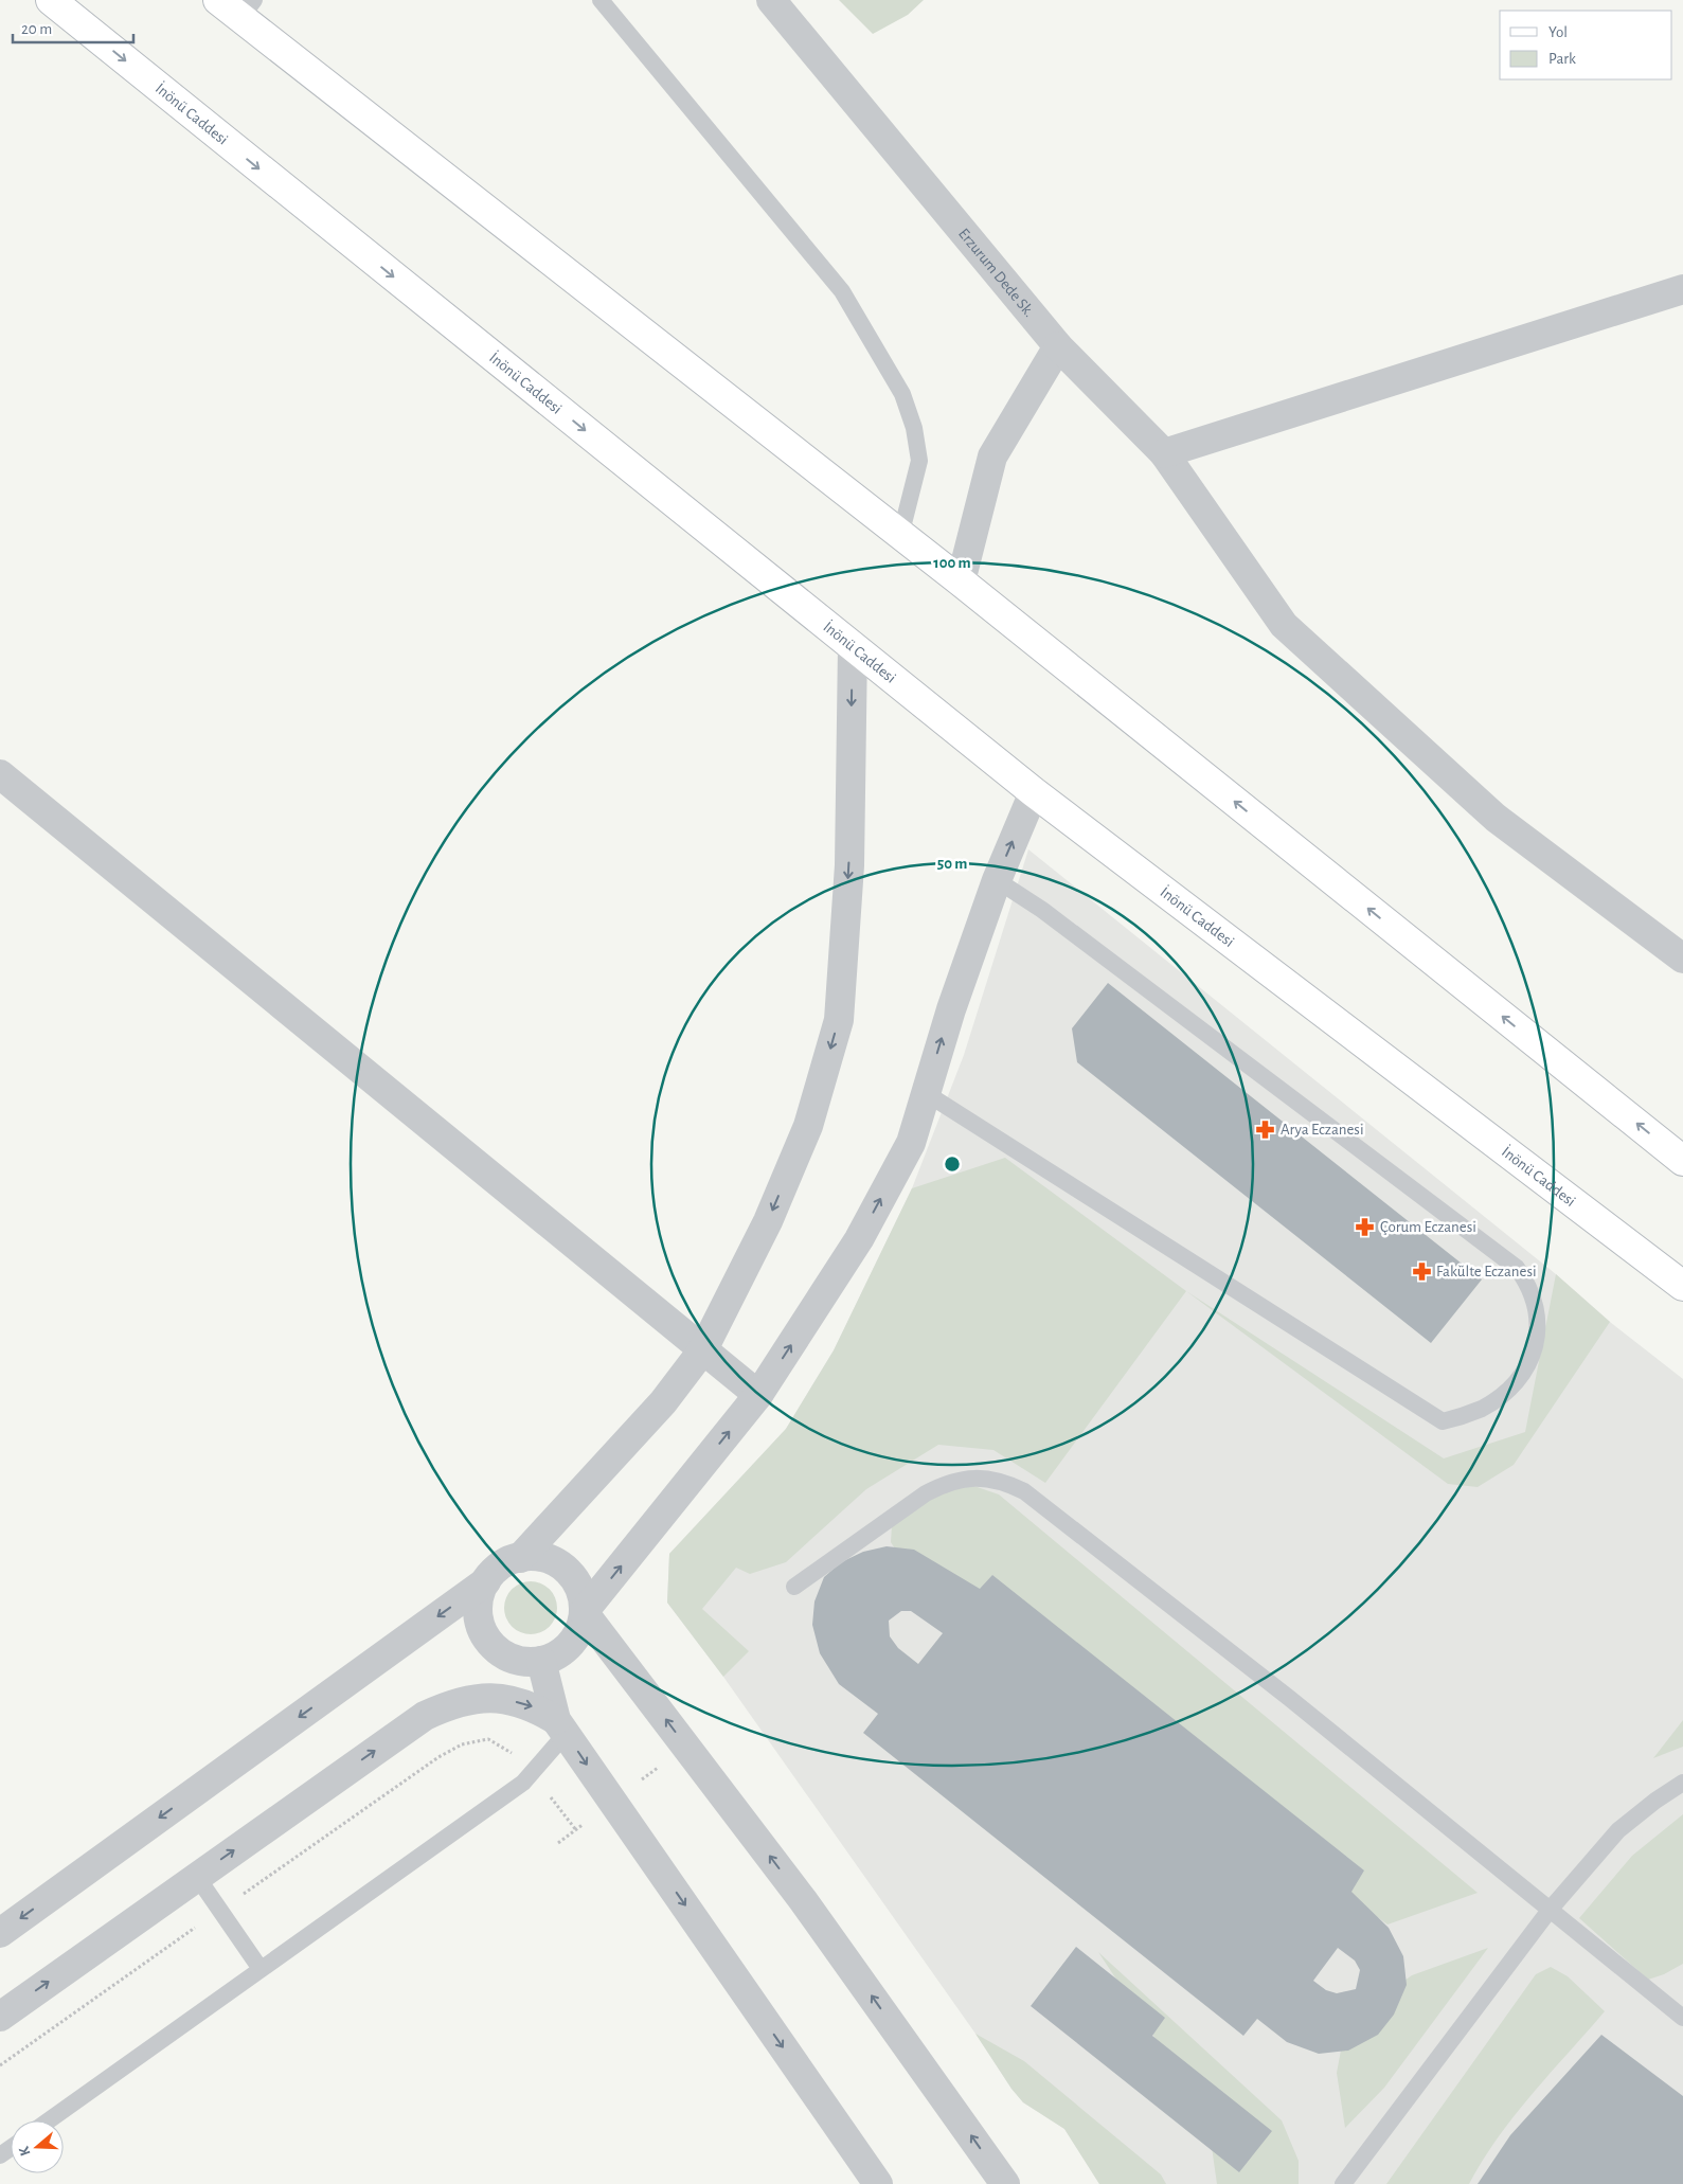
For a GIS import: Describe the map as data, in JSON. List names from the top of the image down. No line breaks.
{"streets":{"main road":["İnönü Caddesi"],"street":["Erzurum Dede Sk."]},"places":{"pharmacy":["Arya Eczanesi","Çorum Eczanesi","Fakülte Eczanesi"]},"legend":["Yol","Park"],"scale_bar":"20 m","north":"left","rings":["100 m","50 m"]}
